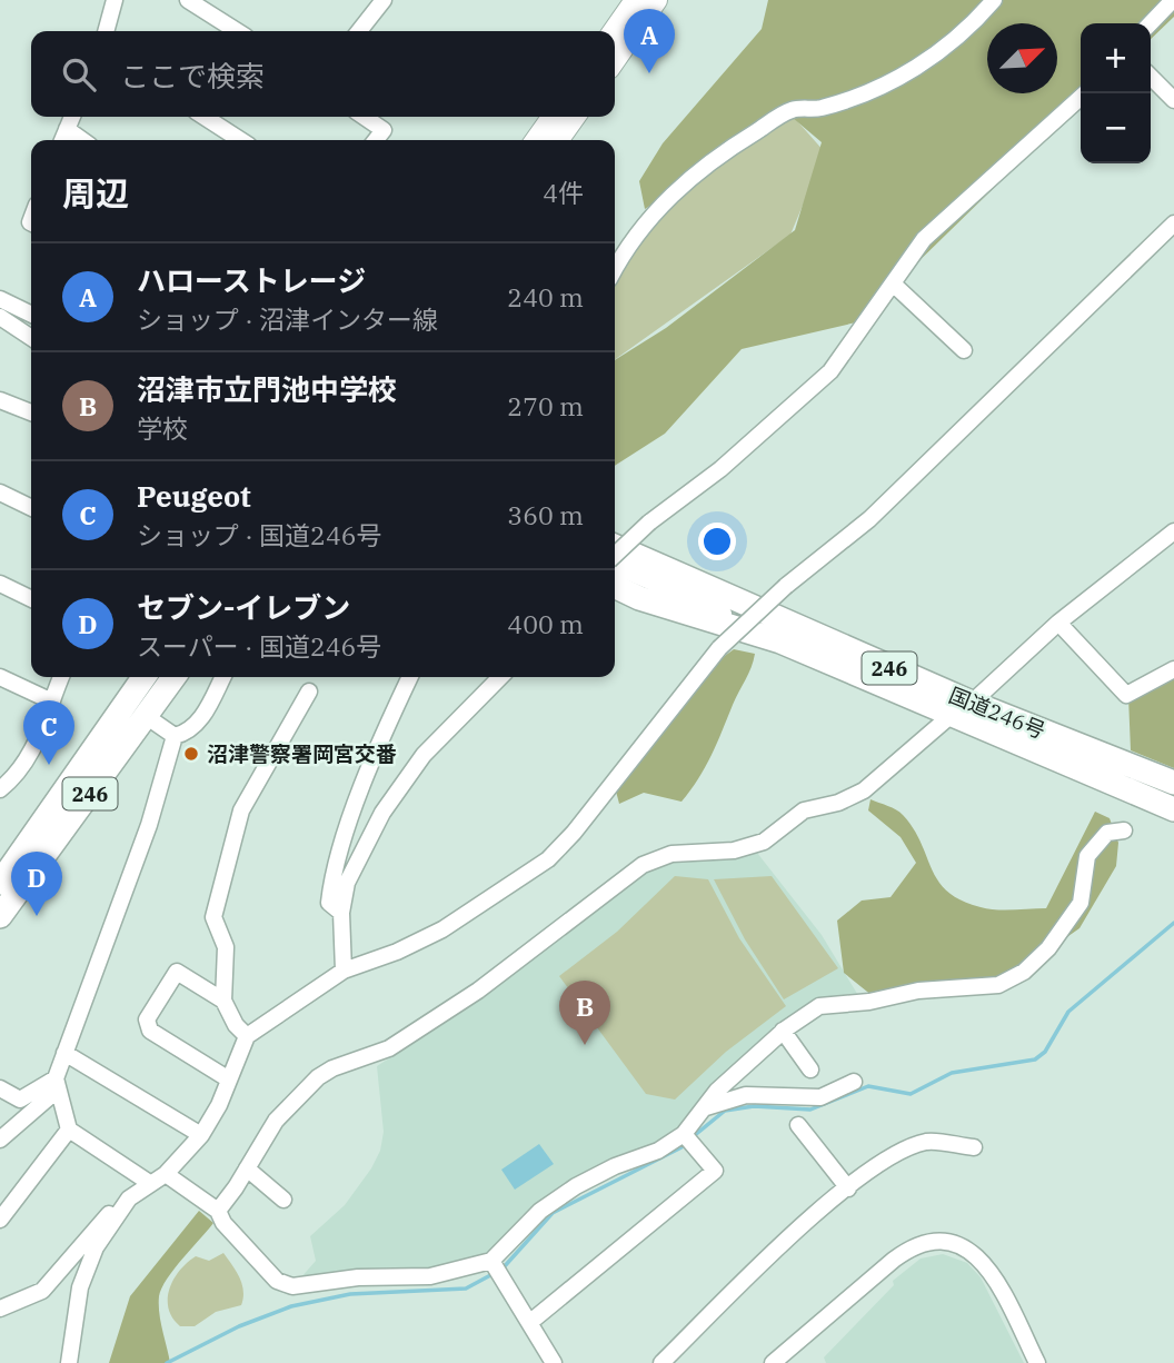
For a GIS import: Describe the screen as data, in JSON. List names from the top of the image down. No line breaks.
{"streets":{"highway":["246","国道246号"]},"places":["沼津警察署岡宮交番"],"north":"top right","page":{"pins":["A","C","D","B"],"map_buttons":["+","−"],"search":"ここで検索","heading":["周辺","4件"],"list":[{"mark":"A","name":"ハローストレージ","note":"ショップ · 沼津インター線","value":"240 m"},{"mark":"B","name":"沼津市立門池中学校","note":"学校","value":"270 m"},{"mark":"C","name":"Peugeot","note":"ショップ · 国道246号","value":"360 m"},{"mark":"D","name":"セブン-イレブン","note":"スーパー · 国道246号","value":"400 m"}]}}
